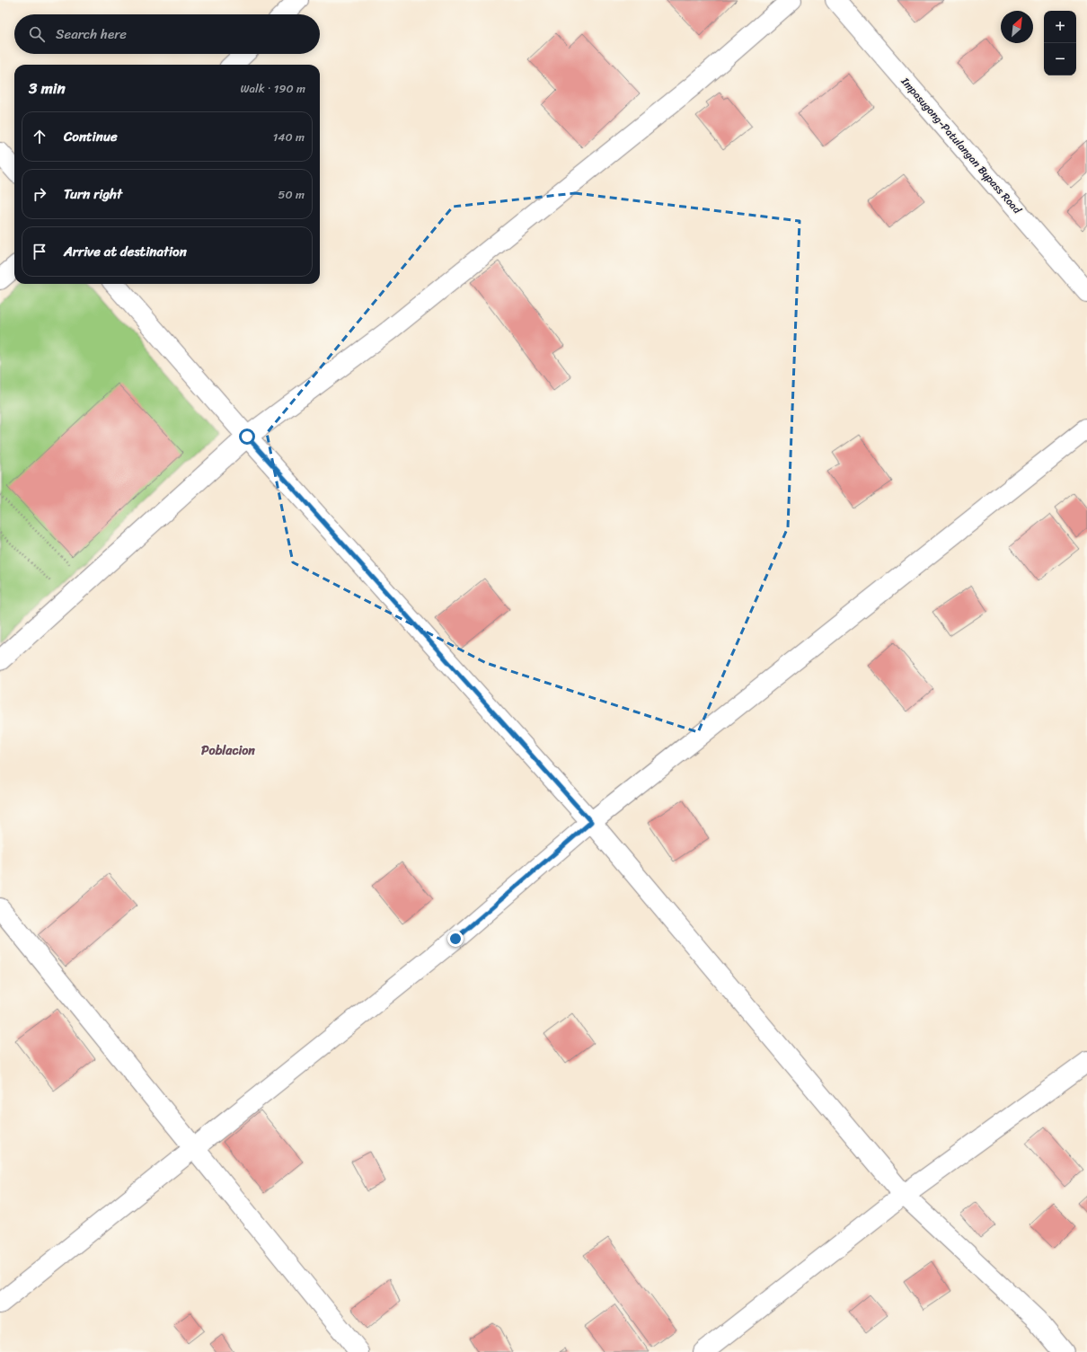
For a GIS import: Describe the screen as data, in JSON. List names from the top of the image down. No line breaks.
{"streets":{"street":["Impasugong-Patulangan Bypass Road"]},"districts":["Poblacion"],"north":"top right","page":{"map_buttons":["+","−"],"search":"Search here","heading":["3 min","Walk · 190 m"],"list":[["Continue","140 m"],["Turn right","50 m"],"Arrive at destination"]}}
